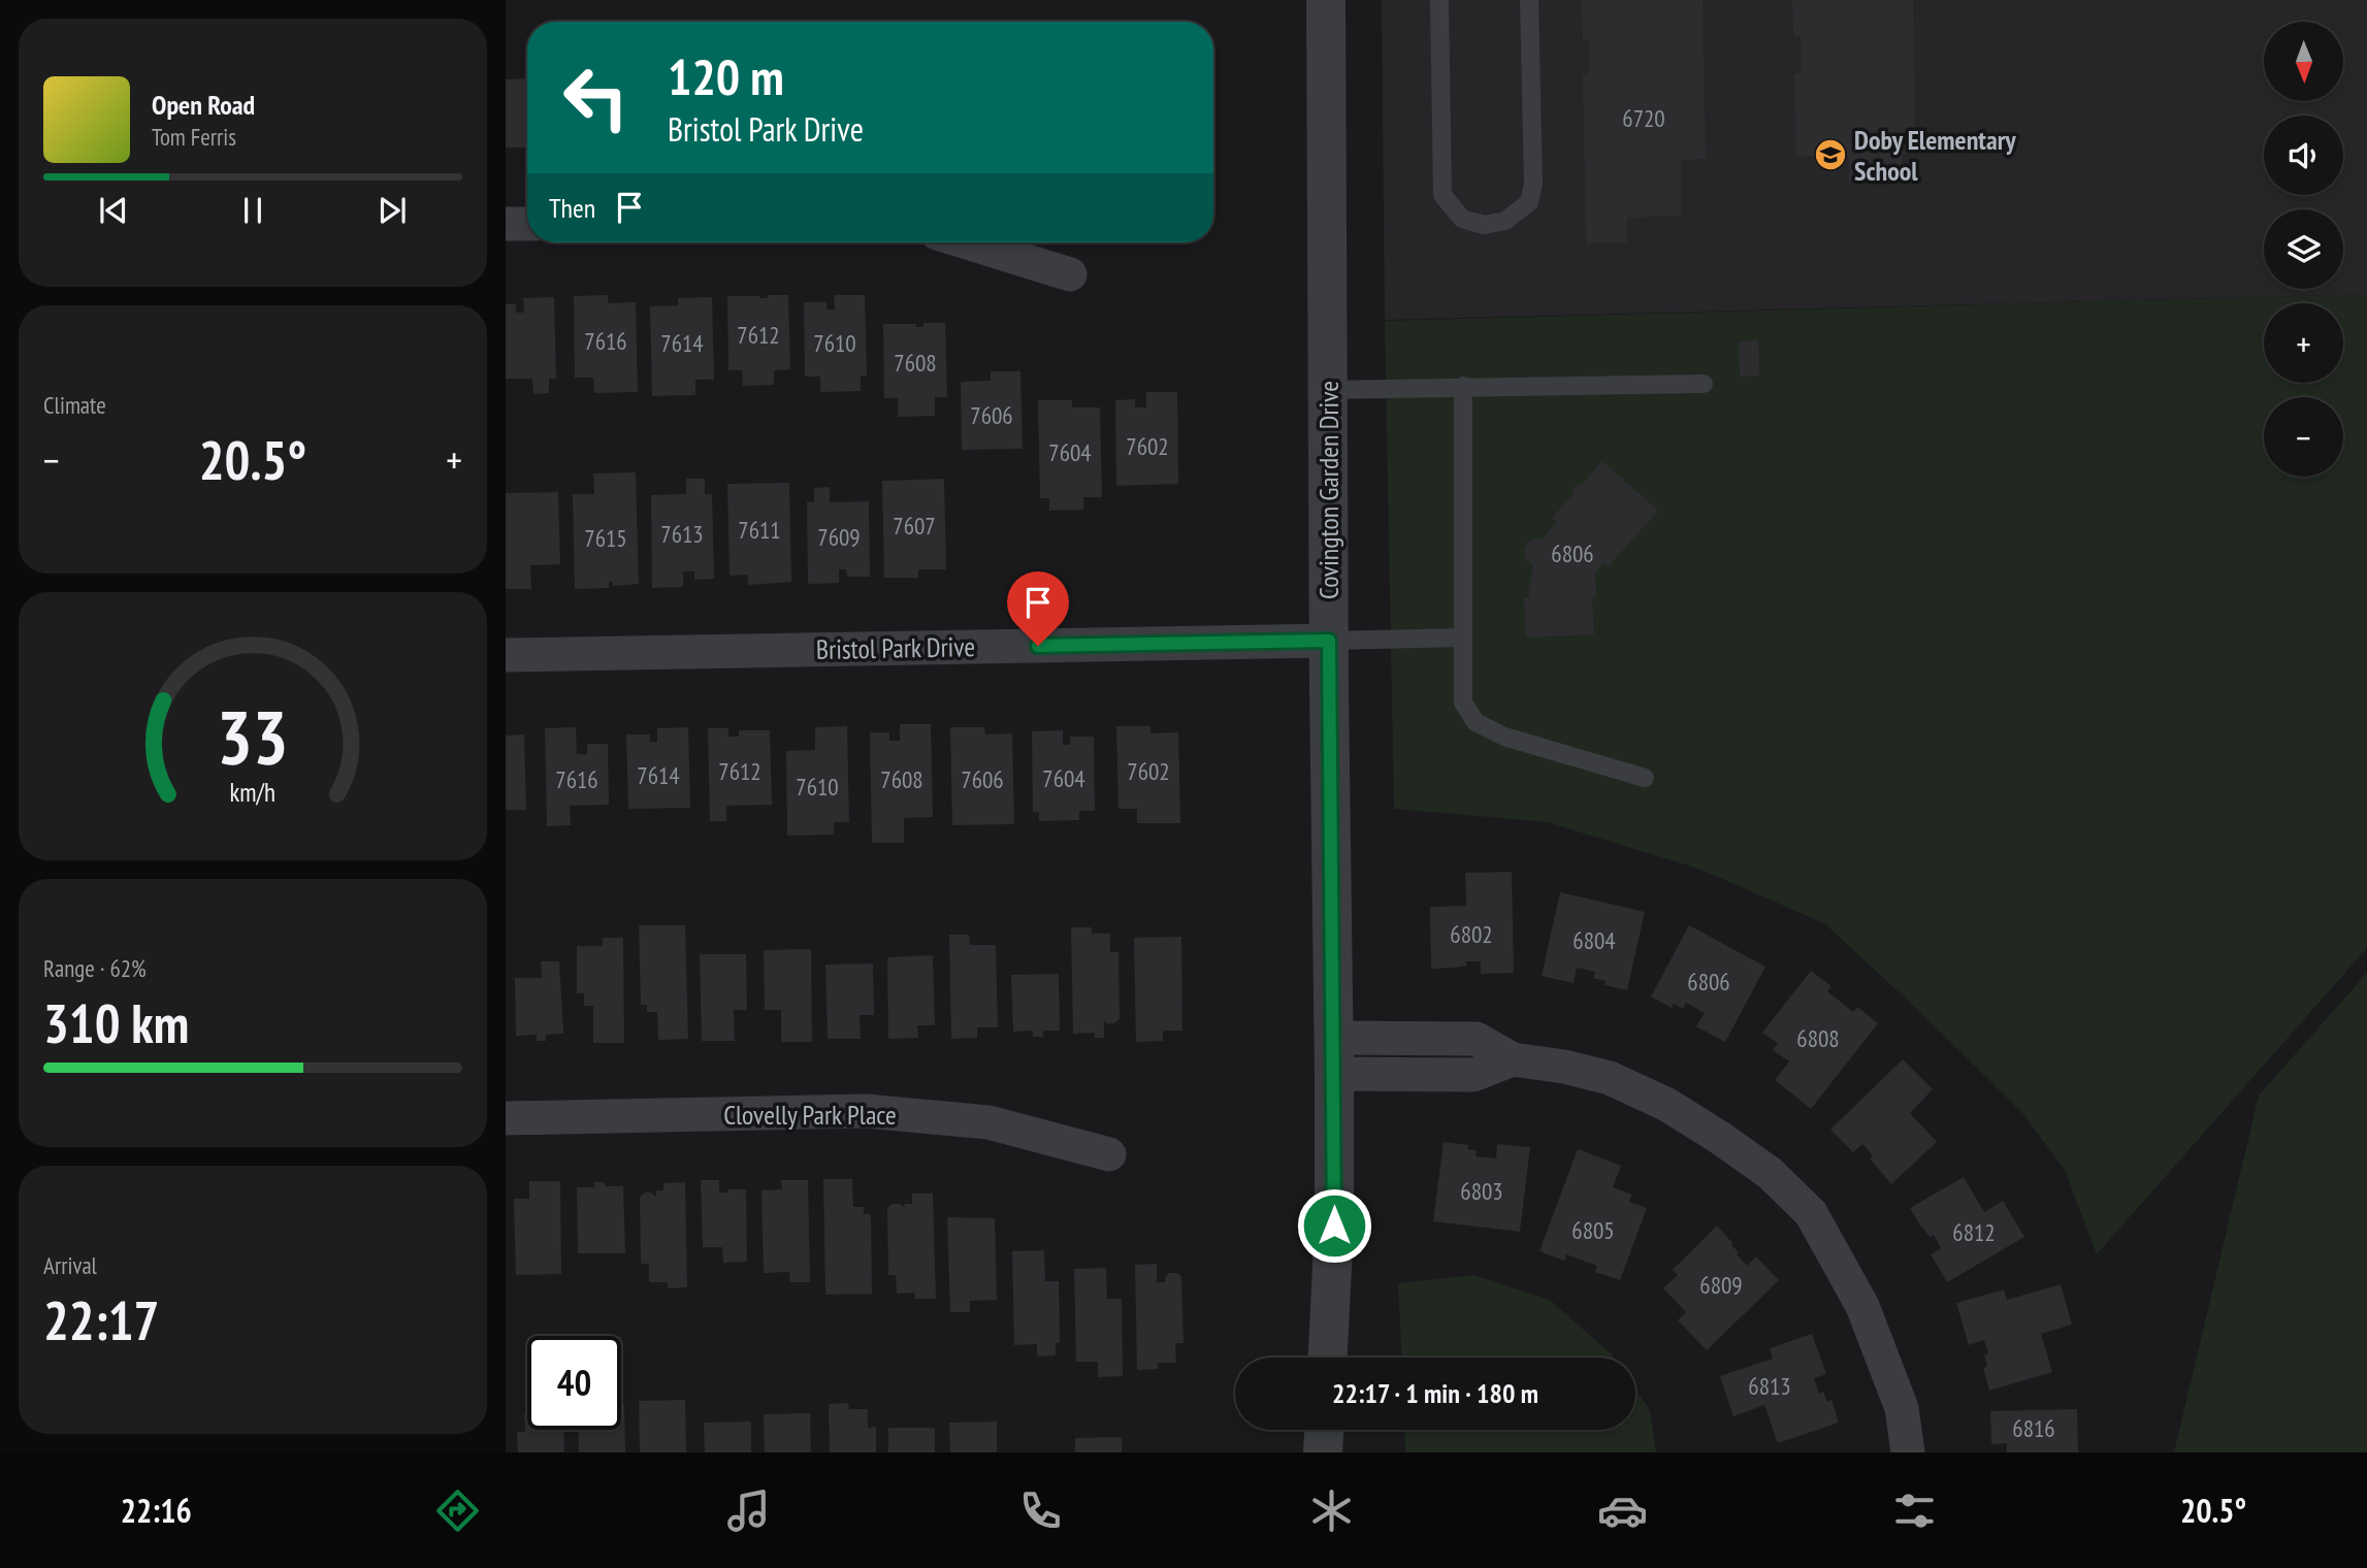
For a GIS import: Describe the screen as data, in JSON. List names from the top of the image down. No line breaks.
{"streets":{"street":["Covington Garden Drive","Bristol Park Drive","Clovelly Park Place"]},"crossings":[["Covington Garden Drive","Bristol Park Drive"]],"places":{"school or university":["Doby Elementary School"]},"house_numbers":["6720","7612","7616","7614","7610","7608","7606","7602","7604","7607","7611","7613","7609","7615","6806","7612","7602","7614","7604","7616","7608","7606","7610","6802","6804","6806","6808","6803","6805","6812","6809","6813","6816"],"north":"bottom","page":{"map_buttons":["+","−"],"turn":["120 m","Bristol Park Drive"],"song":["Open Road","Tom Ferris"],"then":"Then","tile":["Climate",["Range · 62%","310 km"],["Arrival","22:17"]],"heat":["−","20.5°","+"],"limit":"40","trip":"22:17 · 1 min · 180 m","tabs":["22:16","20.5°"],"gauge":["33","km/h"]}}
